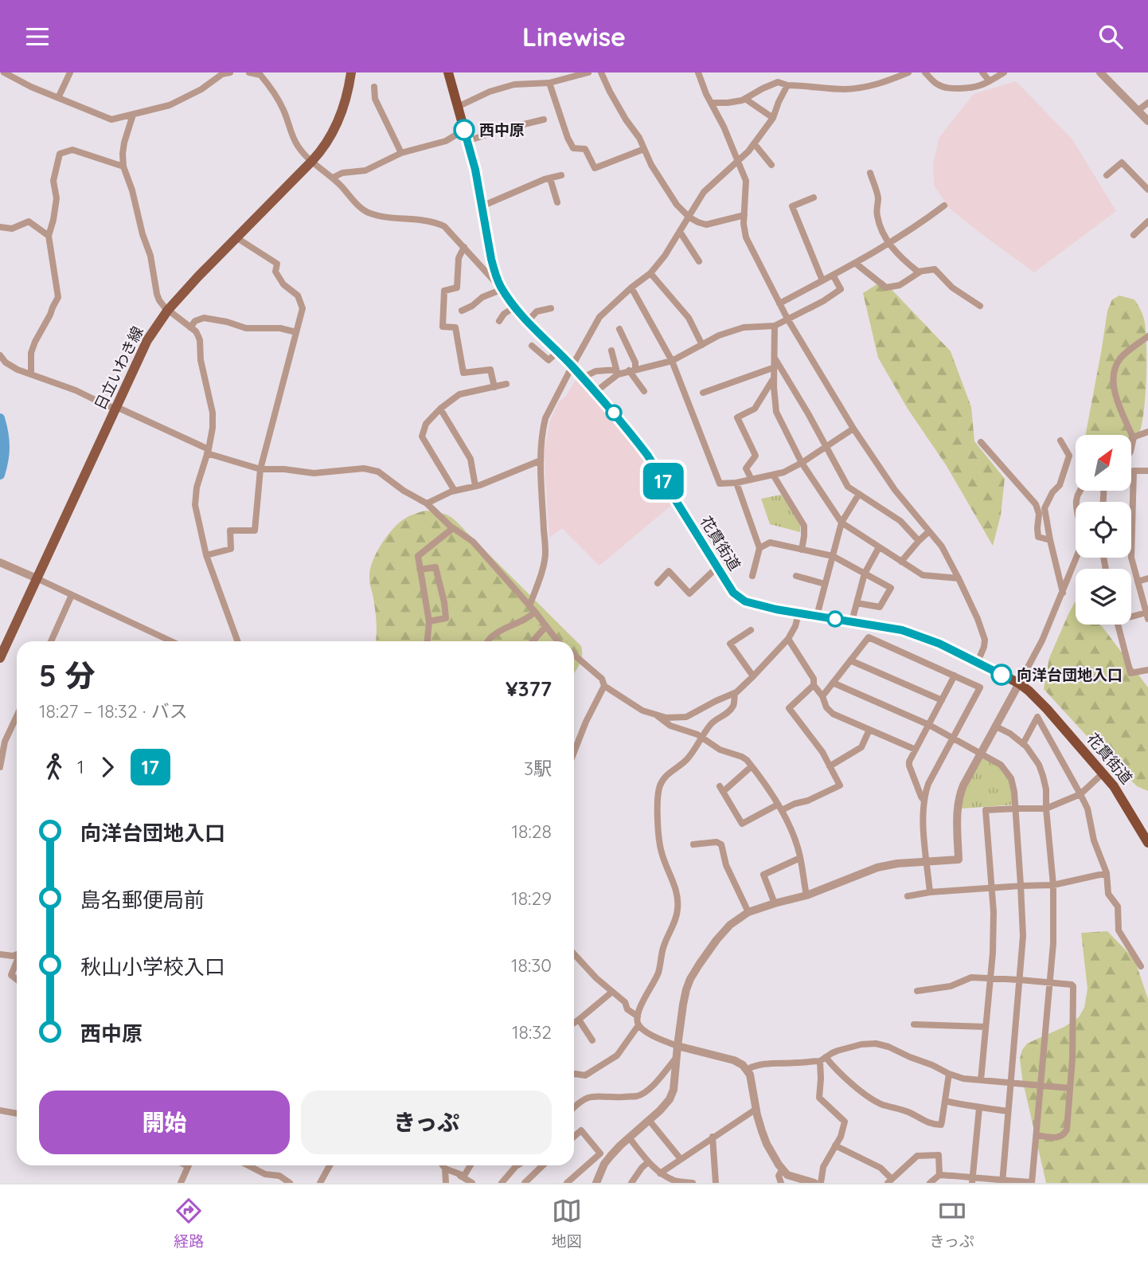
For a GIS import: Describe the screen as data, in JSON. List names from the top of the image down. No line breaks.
{"streets":{"highway":["花貫街道"],"main road":["日立いわき線"]},"places":["西中原","向洋台団地入口"],"lines":["bus line 17"],"north":"top right","page":{"header":"Linewise","on_map":"17","heading":["5 分","18:27 – 18:32 · バス","¥377"],"legs":["1","17","3駅"],"list":[{"name":"向洋台団地入口","value":"18:28"},{"name":"島名郵便局前","value":"18:29"},{"name":"秋山小学校入口","value":"18:30"},{"name":"西中原","value":"18:32"}],"buttons":["開始","きっぷ"],"tabs":["経路","地図","きっぷ"]}}
